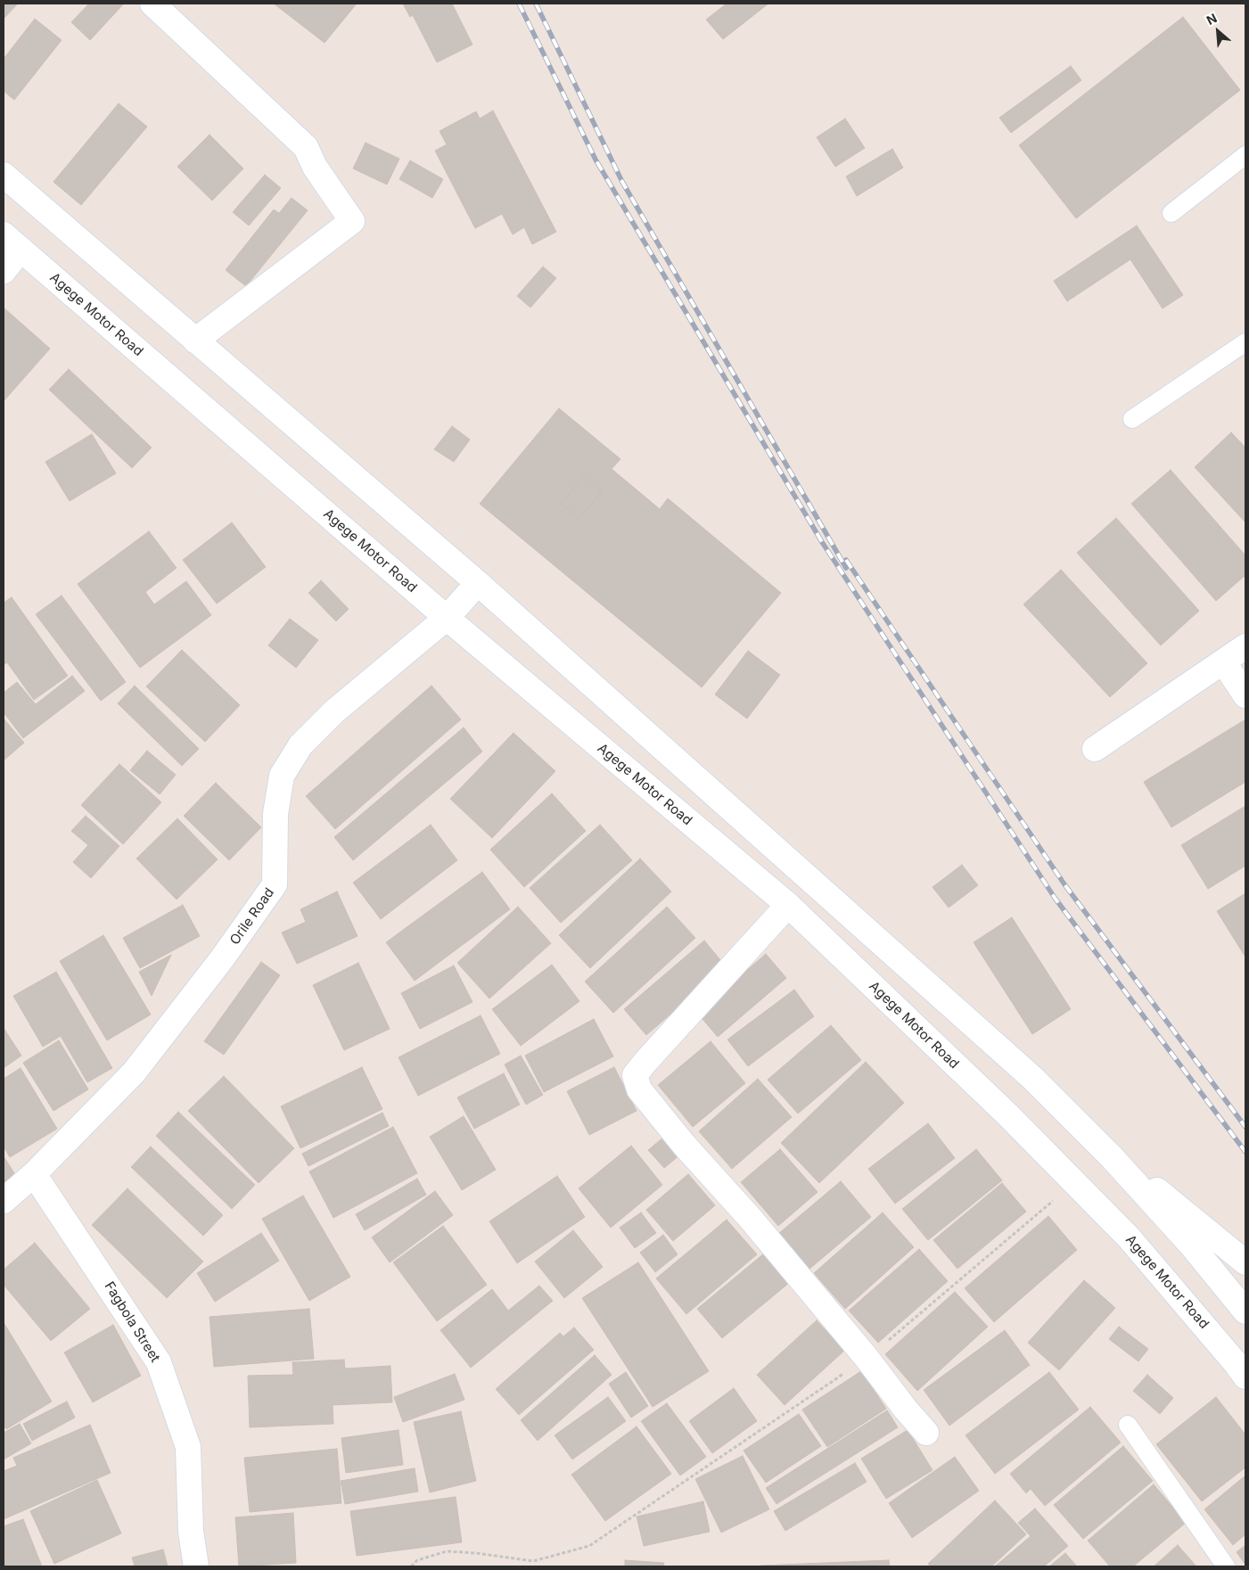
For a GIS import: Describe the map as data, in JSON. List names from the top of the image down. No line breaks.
{"streets":{"main road":["Agege Motor Road","Orile Road","Fagbola Street"]},"crossings":[["Agege Motor Road","Orile Road"],["Orile Road","Fagbola Street"]],"north":"top left"}
